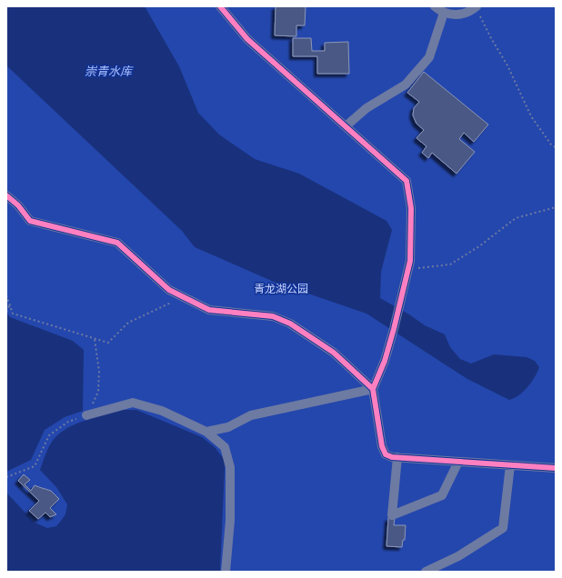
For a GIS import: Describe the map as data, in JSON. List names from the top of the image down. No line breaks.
{"water":["崇青水库"],"parks":["青龙湖公园"]}
